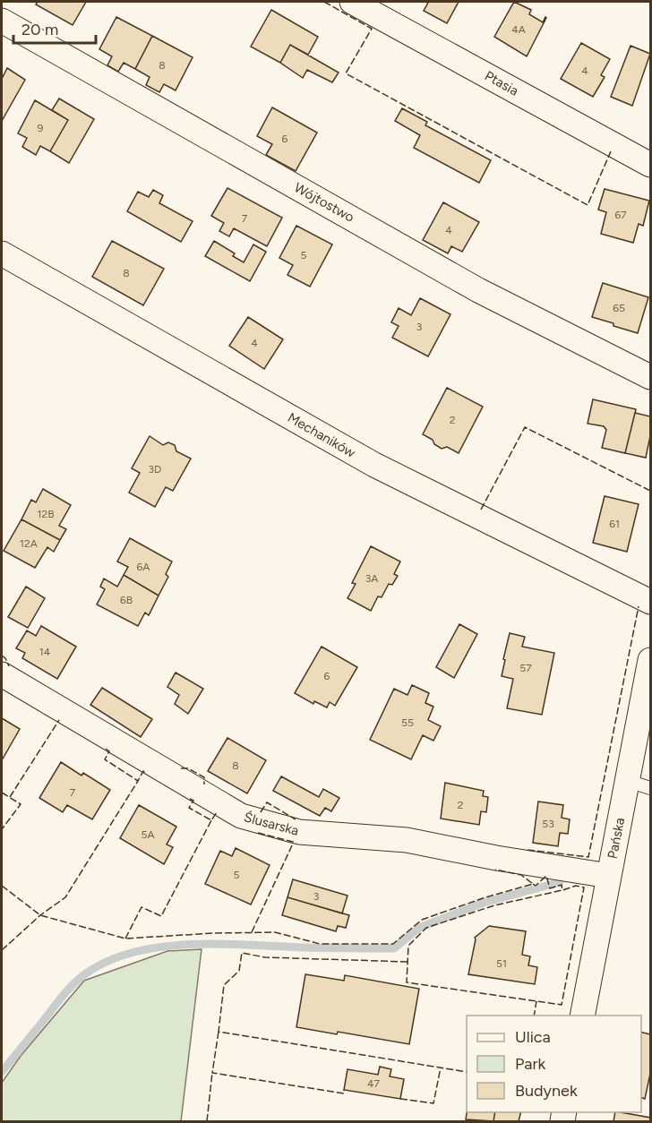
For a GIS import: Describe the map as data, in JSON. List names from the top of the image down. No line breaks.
{"streets":{"street":["Ptasia","Wójtostwo","Mechaników","Ślusarska","Pańska"]},"crossings":[["Ślusarska","Pańska"]],"house_numbers":["4A","8","4","9","6","67","7","4","5","8","65","3","4","2","3D","12B","61","12A","6A","3A","6B","14","57","6","55","8","7","2","53","5A","5","3","51","47"],"legend":["Ulica","Park","Budynek"],"scale_bar":"20 m"}
